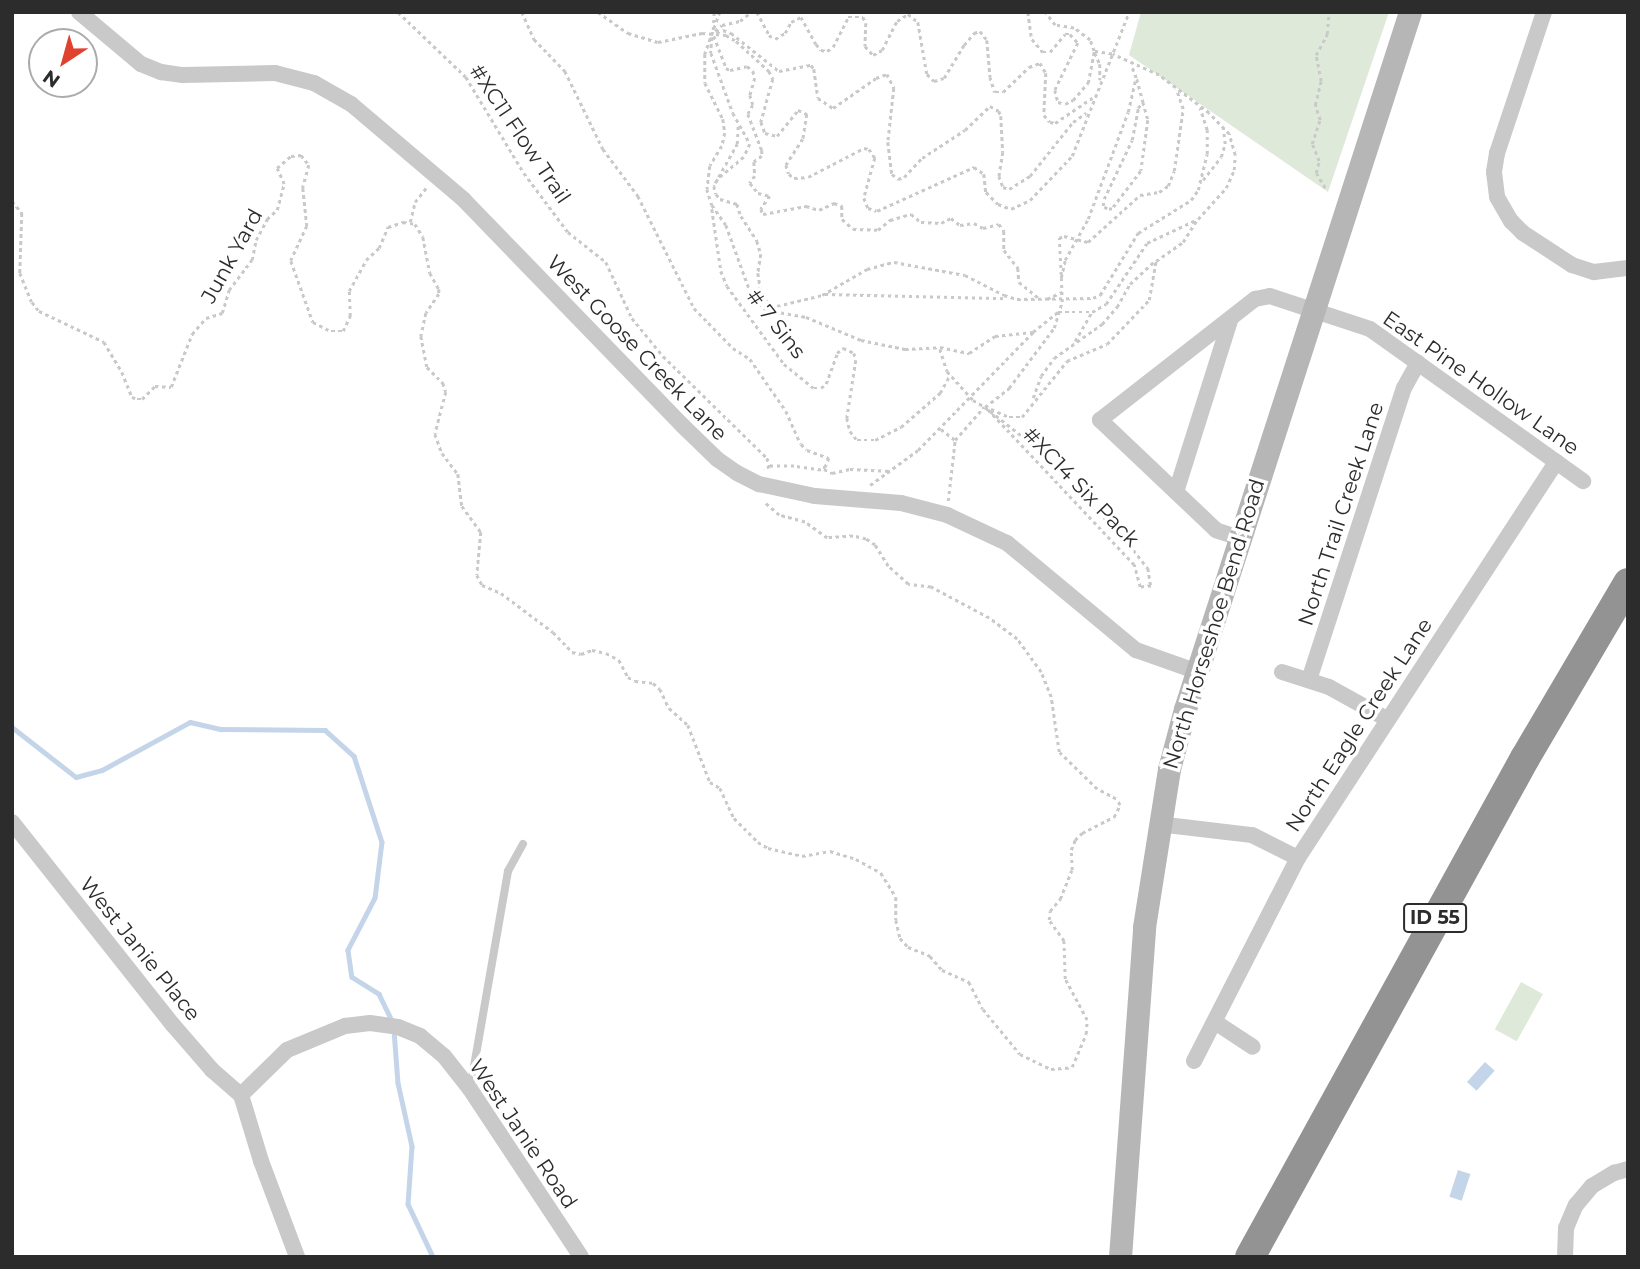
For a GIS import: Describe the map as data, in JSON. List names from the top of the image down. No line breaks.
{"streets":{"highway":["ID 55"],"street":["West Goose Creek Lane","East Pine Hollow Lane","North Trail Creek Lane","North Horseshoe Bend Road","North Eagle Creek Lane","West Janie Place","West Janie Road"],"path":["#XC11 Flow Trail","Junk Yard","# 7 Sins","#XC14 Six Pack"]},"crossings":[["West Goose Creek Lane","North Horseshoe Bend Road"],["East Pine Hollow Lane","North Trail Creek Lane"],["East Pine Hollow Lane","North Horseshoe Bend Road"],["East Pine Hollow Lane","North Eagle Creek Lane"],["West Janie Place","West Janie Road"]],"north":"bottom left"}
